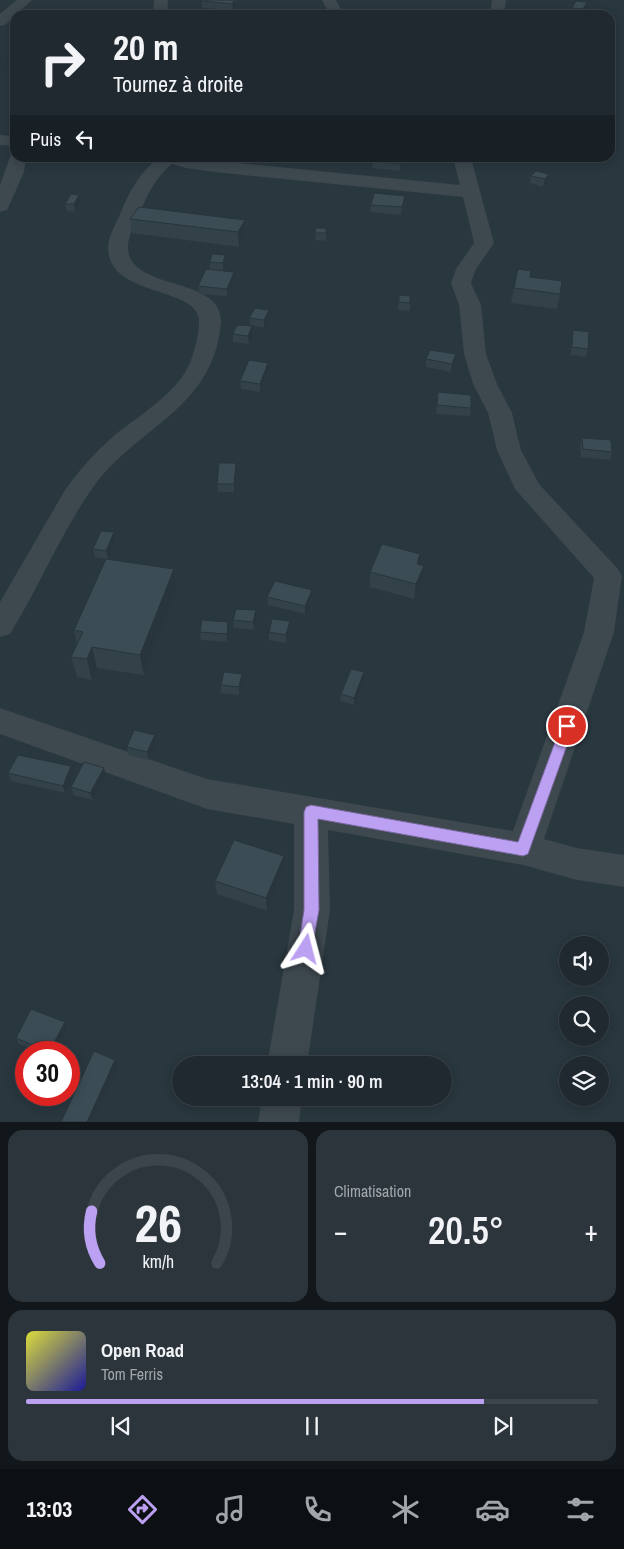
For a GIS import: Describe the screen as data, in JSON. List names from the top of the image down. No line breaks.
{"page":{"turn":["20 m","Tournez à droite"],"then":"Puis","limit":"30","trip":"13:04 · 1 min · 90 m","tile":"Climatisation","heat":["−","20.5°","+"],"song":["Open Road","Tom Ferris"],"tabs":"13:03","gauge":["26","km/h"]}}
